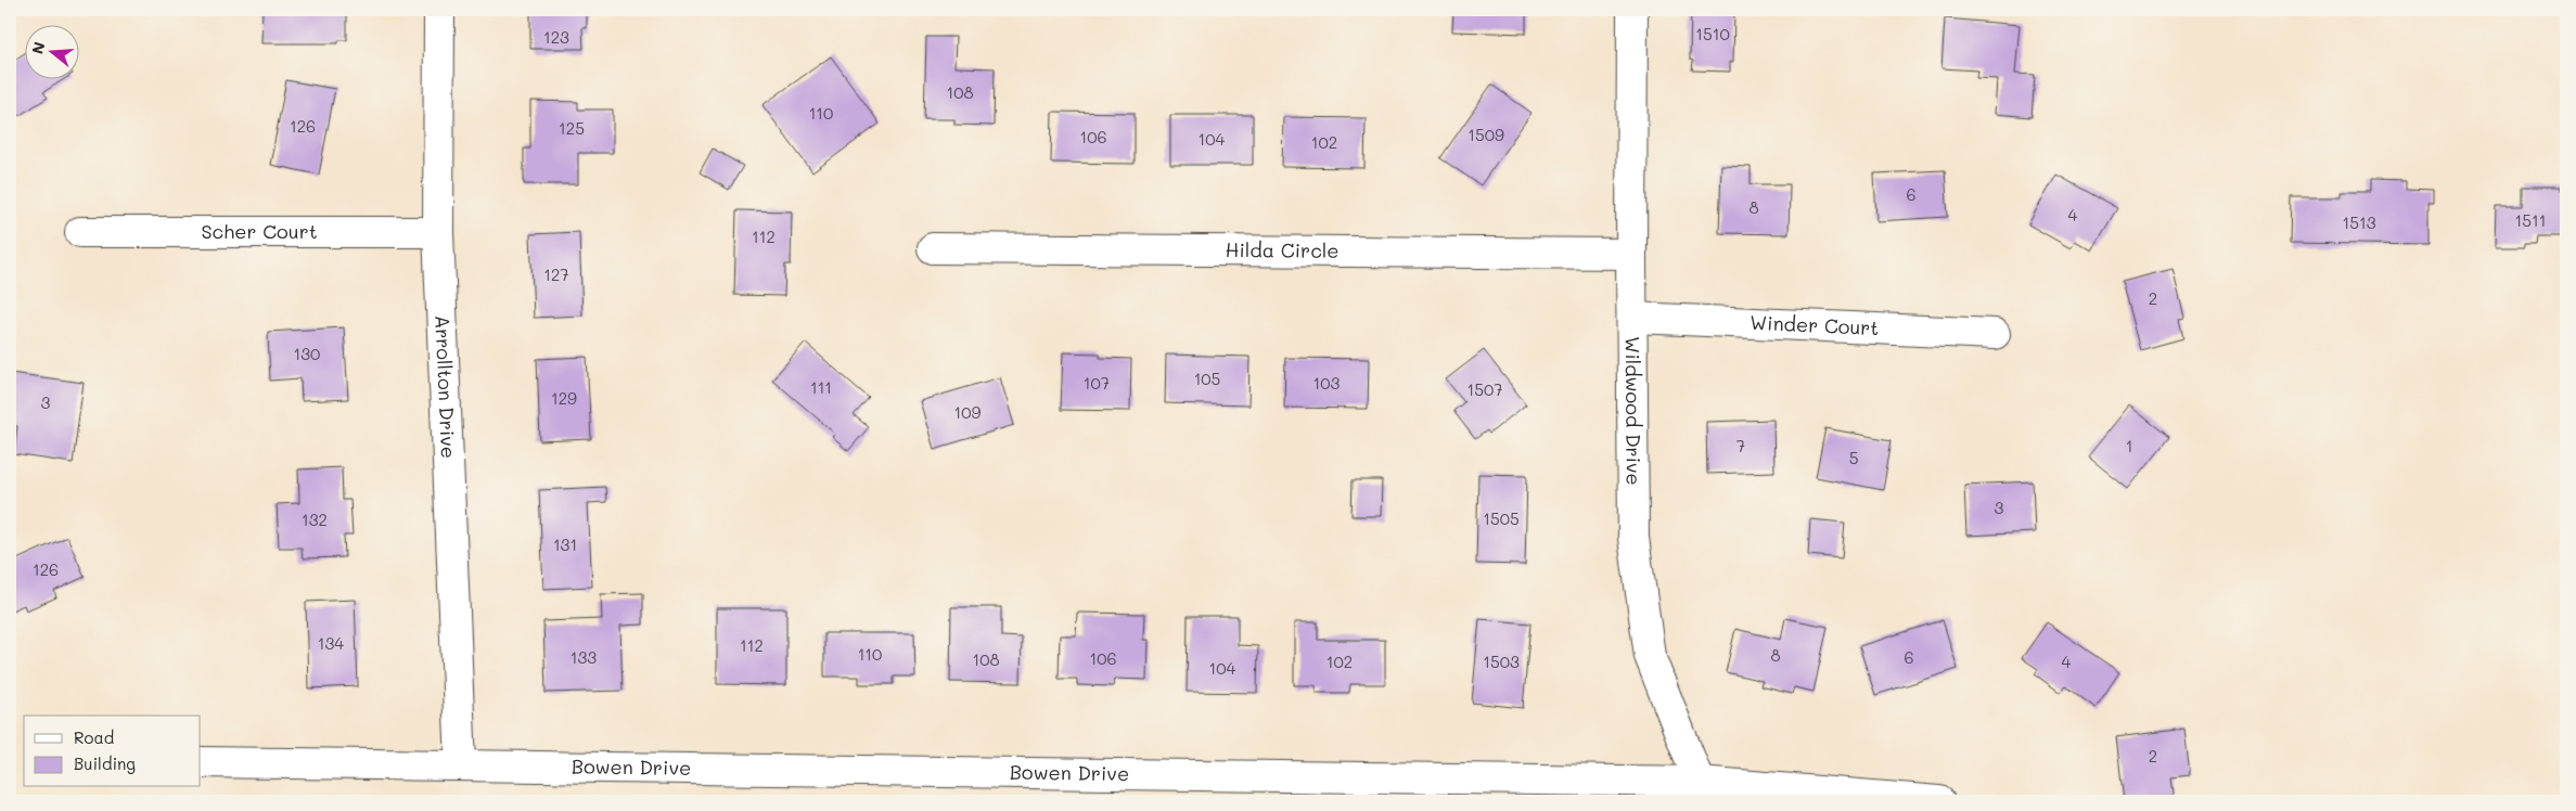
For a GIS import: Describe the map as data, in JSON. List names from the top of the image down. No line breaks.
{"streets":{"street":["Scher Court","Hilda Circle","Winder Court","Arrollton Drive","Wildwood Drive","Bowen Drive"]},"crossings":[["Scher Court","Arrollton Drive"],["Hilda Circle","Wildwood Drive"],["Winder Court","Wildwood Drive"],["Arrollton Drive","Bowen Drive"],["Wildwood Drive","Bowen Drive"]],"house_numbers":["1510","123","108","110","126","125","1509","106","104","102","6","8","4","1511","1513","112","127","2","130","105","107","103","111","1507","129","3","109","7","1","5","3","1505","132","131","126","134","112","110","8","133","6","106","108","102","1503","4","104","2"],"legend":["Road","Building"],"north":"left"}
